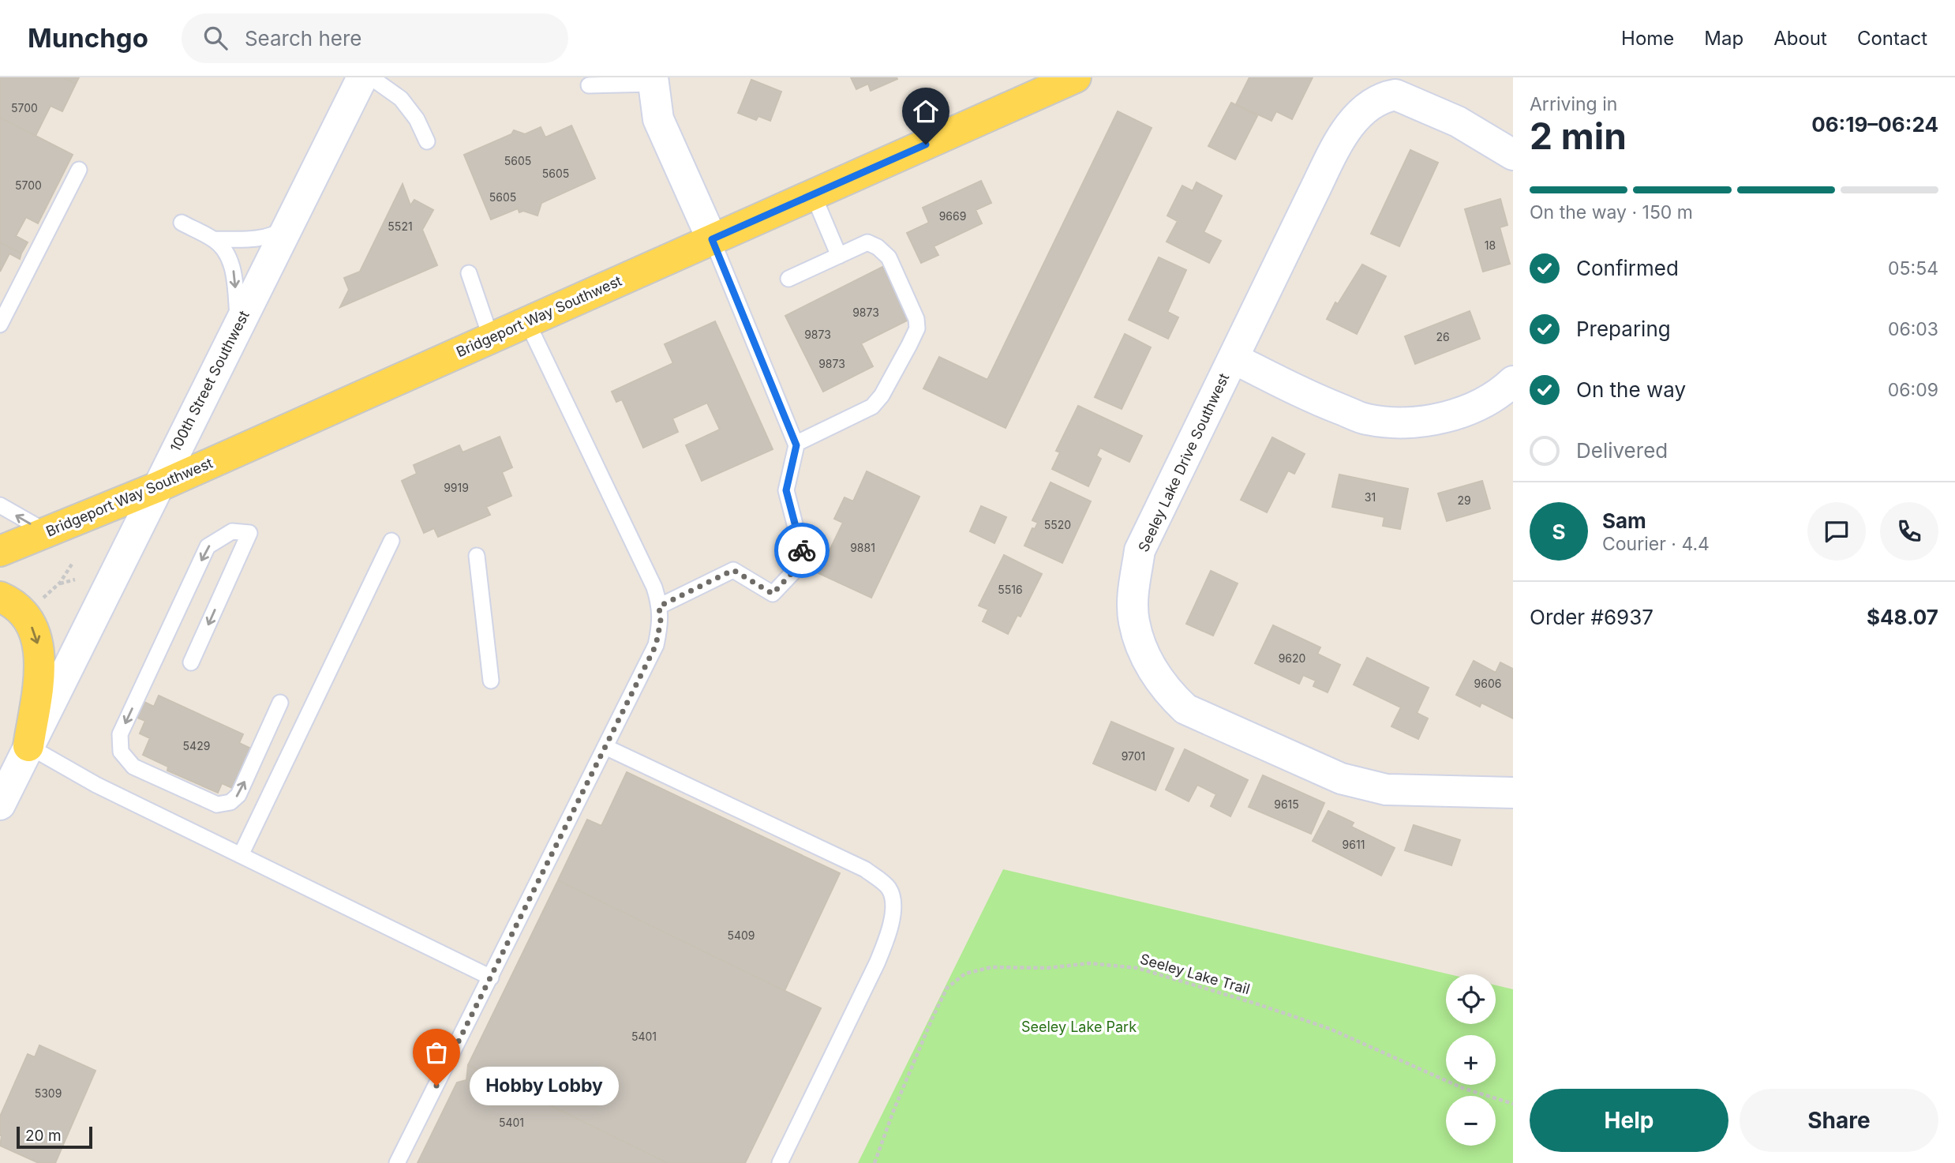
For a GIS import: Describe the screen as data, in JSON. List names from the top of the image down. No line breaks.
{"streets":{"main road":["Bridgeport Way Southwest"],"street":["100th Street Southwest","Seeley Lake Drive Southwest"],"path":["Seeley Lake Trail"]},"crossings":[["Bridgeport Way Southwest","100th Street Southwest"]],"parks":["Seeley Lake Park"],"places":["Hobby Lobby"],"house_numbers":["5700","5605","5605","5700","5605","9669","5521","18","9873","9873","26","9873","9919","31","29","5520","9881","5516","9620","9606","5429","9701","9615","9611","5409","5401","5309","5401"],"scale_bar":"20 m","page":{"header":"Munchgo","search":"Search here","nav":["Home","Map","About","Contact"],"heading":["2 min","Arriving in","06:19–06:24"],"panel":["Sam","Courier · 4.4","Order #6937","$48.07"],"bar":"On the way · 150 m","list":[["Confirmed","05:54"],["Preparing","06:03"],["On the way","06:09"],"Delivered"],"round":"S","map_buttons":["+","−"],"bubble":"Hobby Lobby","buttons":["Help","Share"],"scale":"20 m"}}
